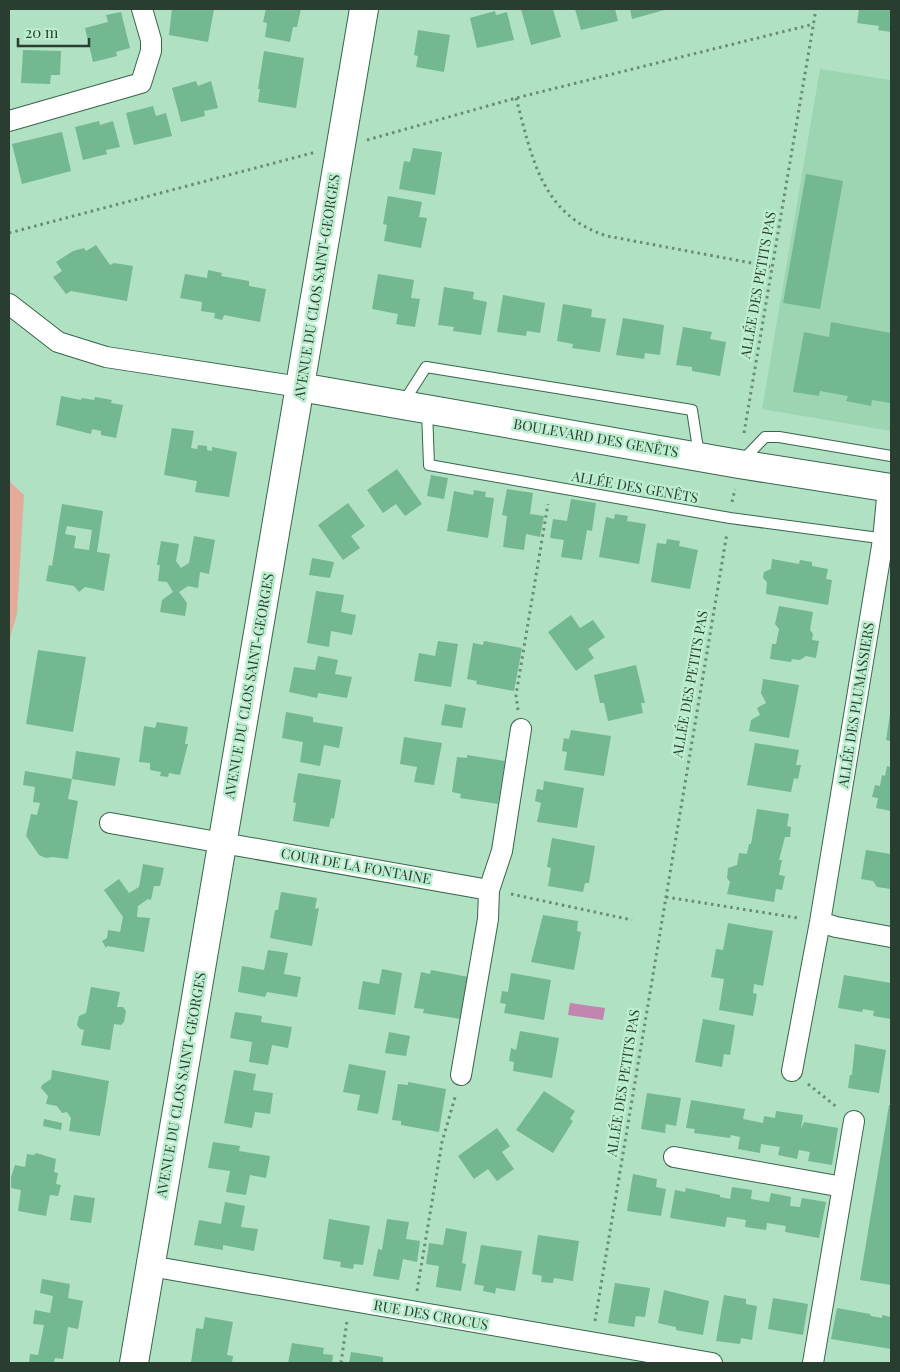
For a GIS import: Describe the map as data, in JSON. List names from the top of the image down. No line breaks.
{"streets":{"street":["AVENUE DU CLOS SAINT-GEORGES","BOULEVARD DES GENÊTS","ALLÉE DES PLUMASSIERS","COUR DE LA FONTAINE","RUE DES CROCUS"],"lane":["ALLÉE DES GENÊTS"],"path":["ALLÉE DES PETITS PAS"]},"crossings":[["ALLÉE DES PETITS PAS","BOULEVARD DES GENÊTS"],["ALLÉE DES PETITS PAS","ALLÉE DES GENÊTS"],["ALLÉE DES PETITS PAS","RUE DES CROCUS"],["AVENUE DU CLOS SAINT-GEORGES","BOULEVARD DES GENÊTS"],["AVENUE DU CLOS SAINT-GEORGES","COUR DE LA FONTAINE"],["AVENUE DU CLOS SAINT-GEORGES","RUE DES CROCUS"],["BOULEVARD DES GENÊTS","ALLÉE DES GENÊTS"],["BOULEVARD DES GENÊTS","ALLÉE DES PLUMASSIERS"],["ALLÉE DES GENÊTS","ALLÉE DES PLUMASSIERS"]],"scale_bar":"20 m"}
